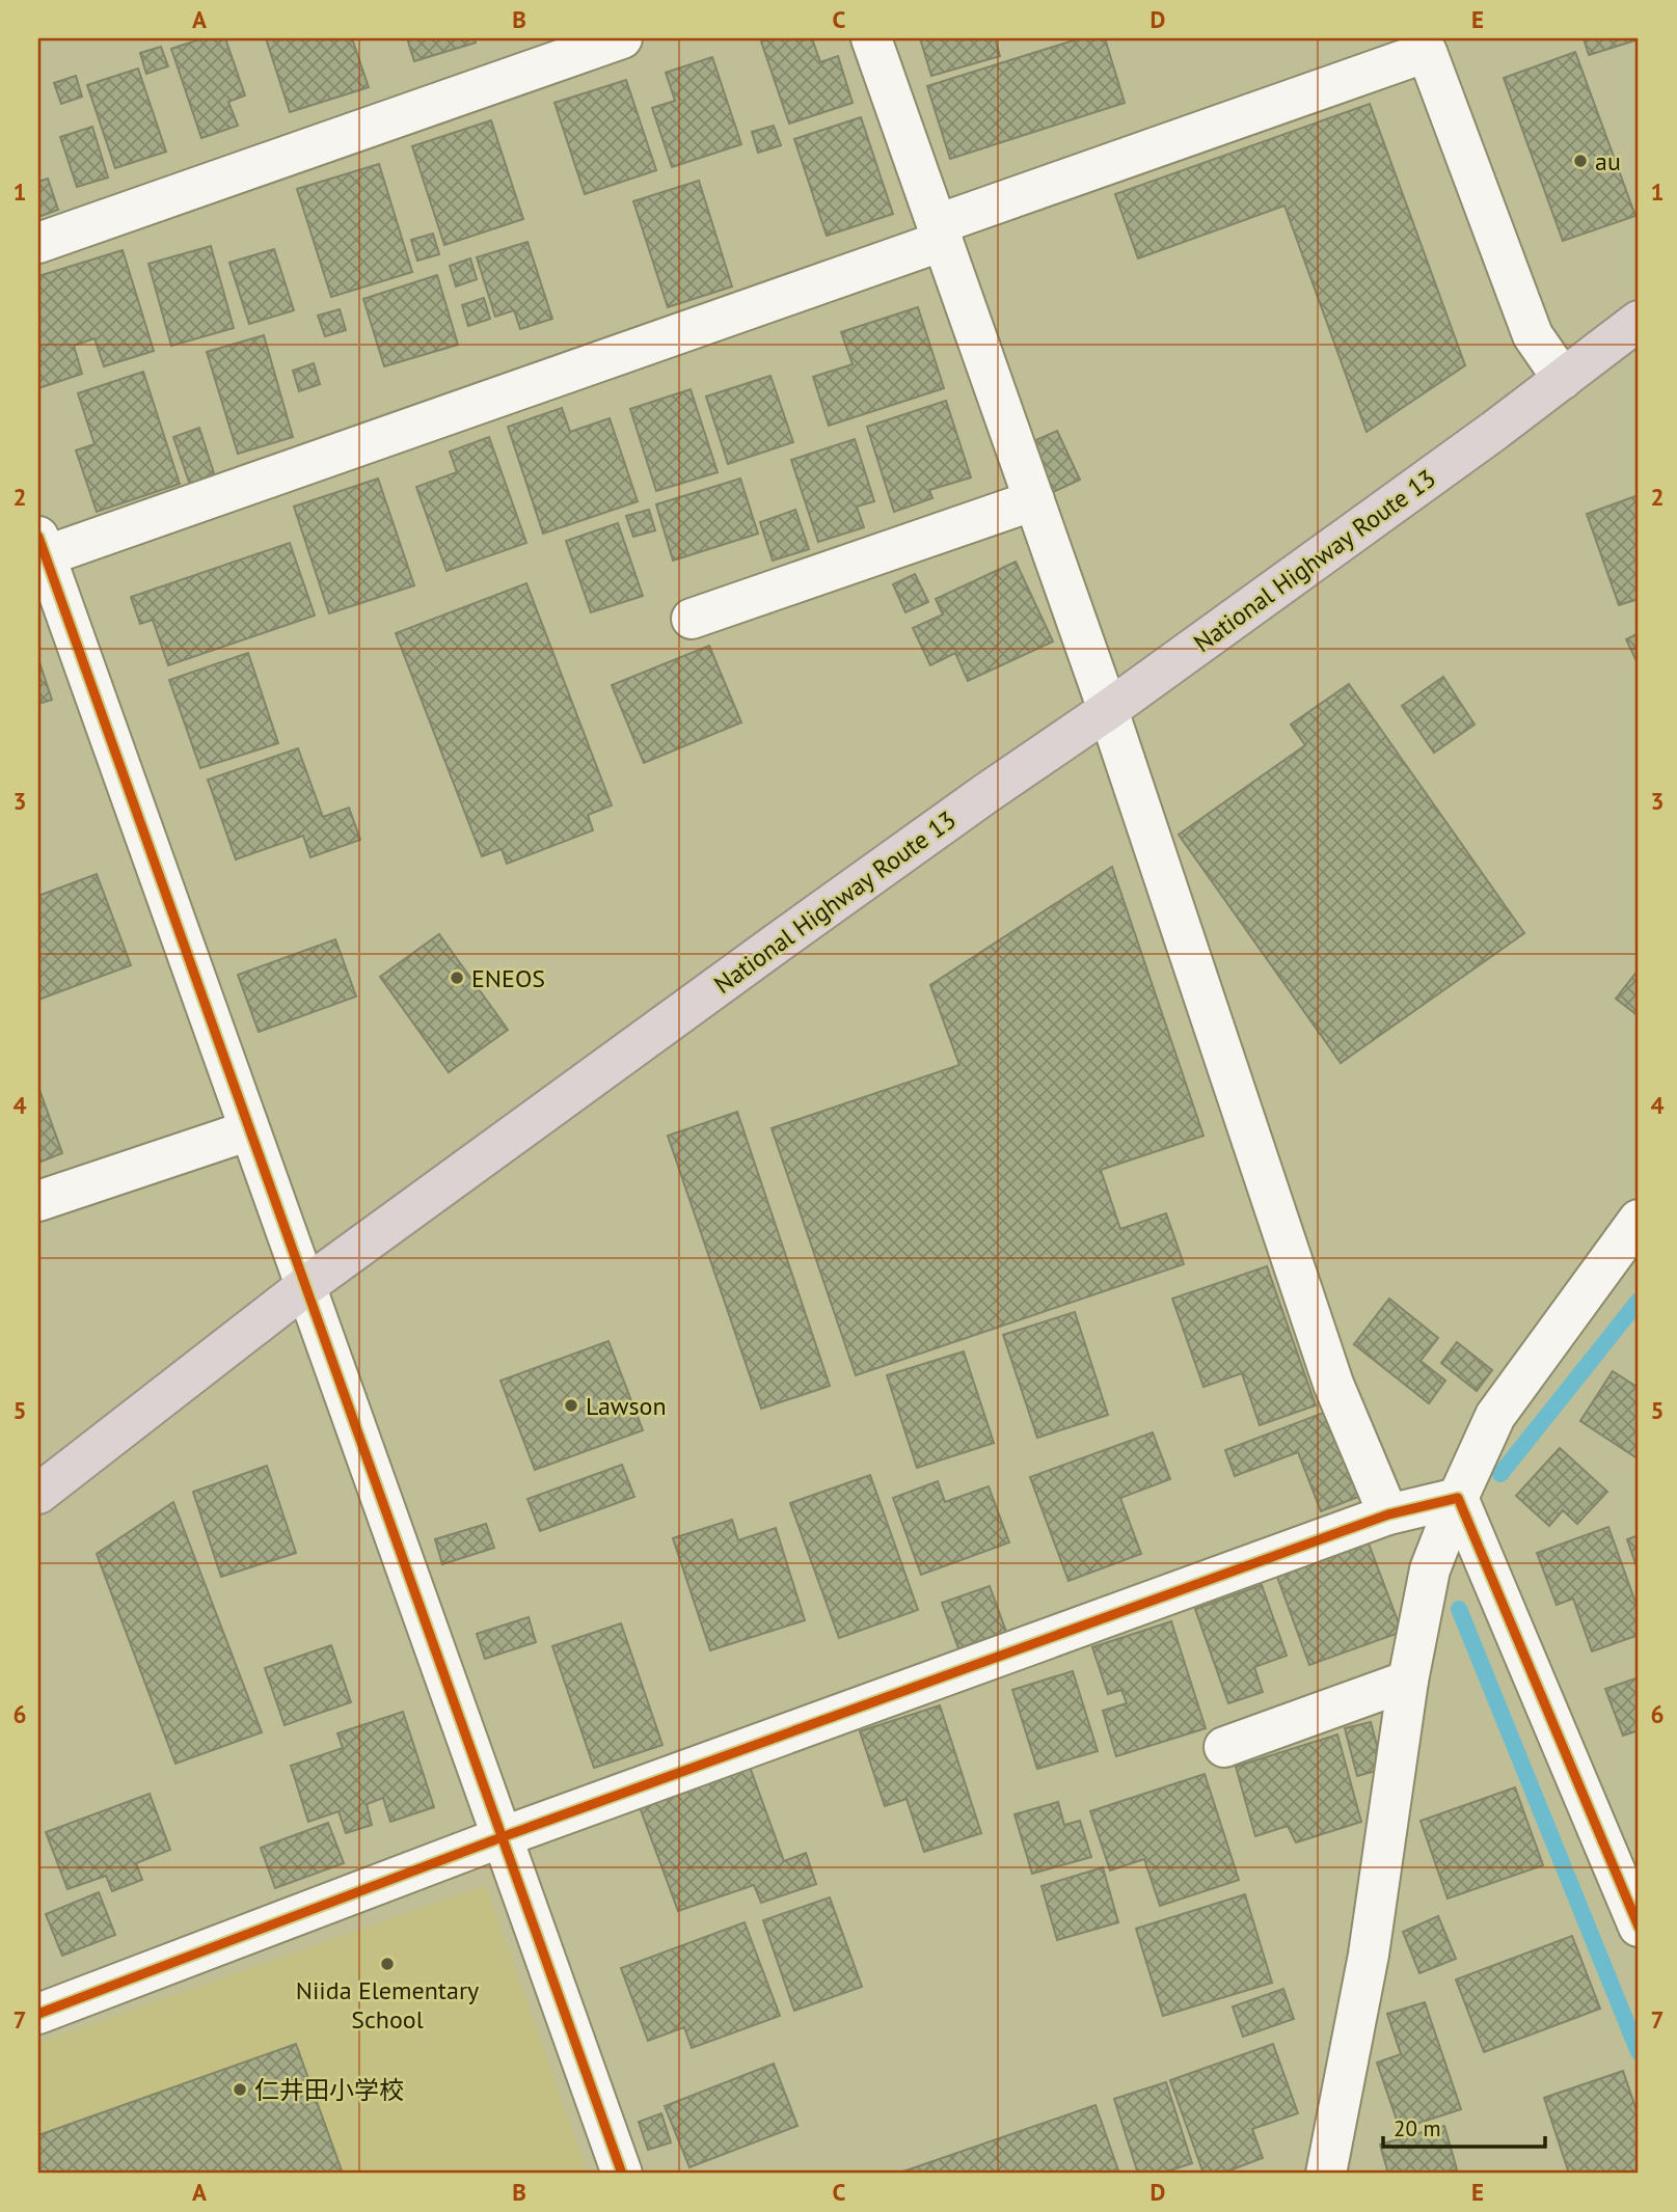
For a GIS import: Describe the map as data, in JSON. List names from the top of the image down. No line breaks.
{"streets":{"highway":["National Highway Route 13"]},"places":["au","ENEOS","Lawson","Niida Elementary School","仁井田小学校"],"scale_bar":"20 m","grid":{"columns":["A","B","C","D","E"],"rows":["1","2","3","4","5","6","7"]}}
